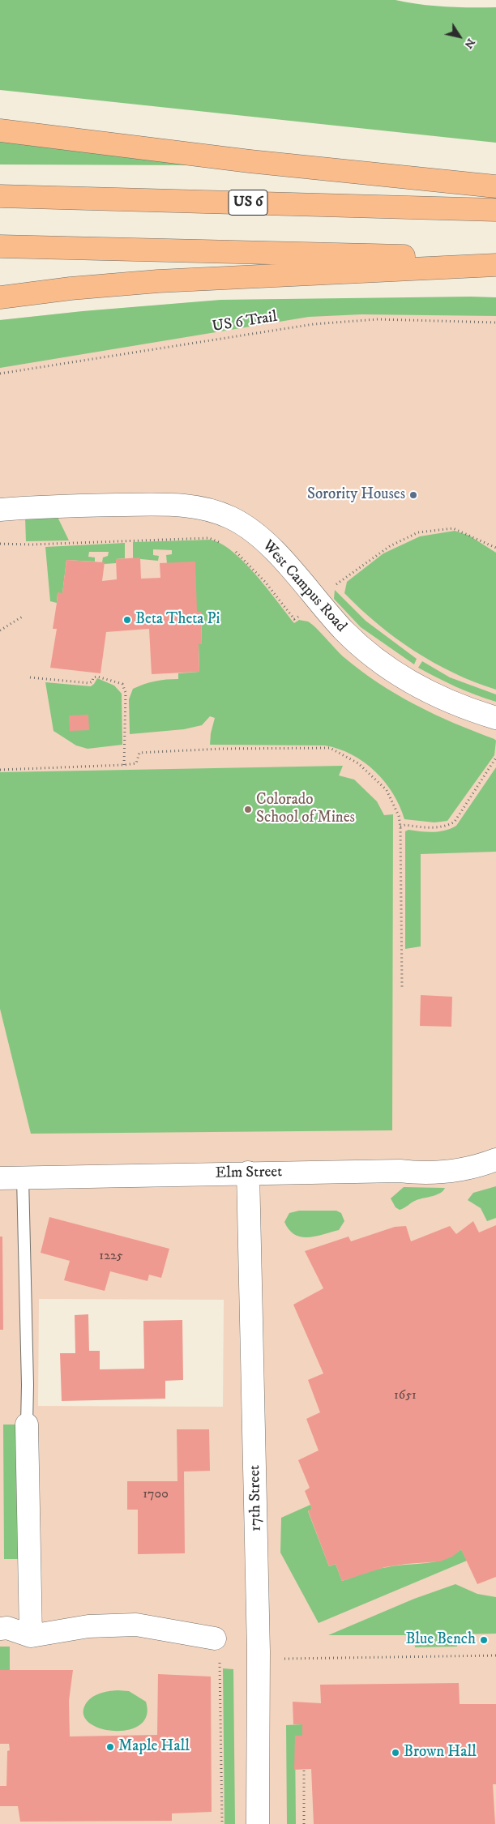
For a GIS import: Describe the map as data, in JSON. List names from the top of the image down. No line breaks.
{"streets":{"highway":["US 6"],"street":["West Campus Road","Elm Street","17th Street"],"path":["US 6 Trail"]},"crossings":[["Elm Street","17th Street"]],"places":["Sorority Houses","Beta Theta Pi","Colorado School of Mines","Blue Bench","Maple Hall","Brown Hall"],"house_numbers":["1225","1651","1700"],"north":"bottom right"}
